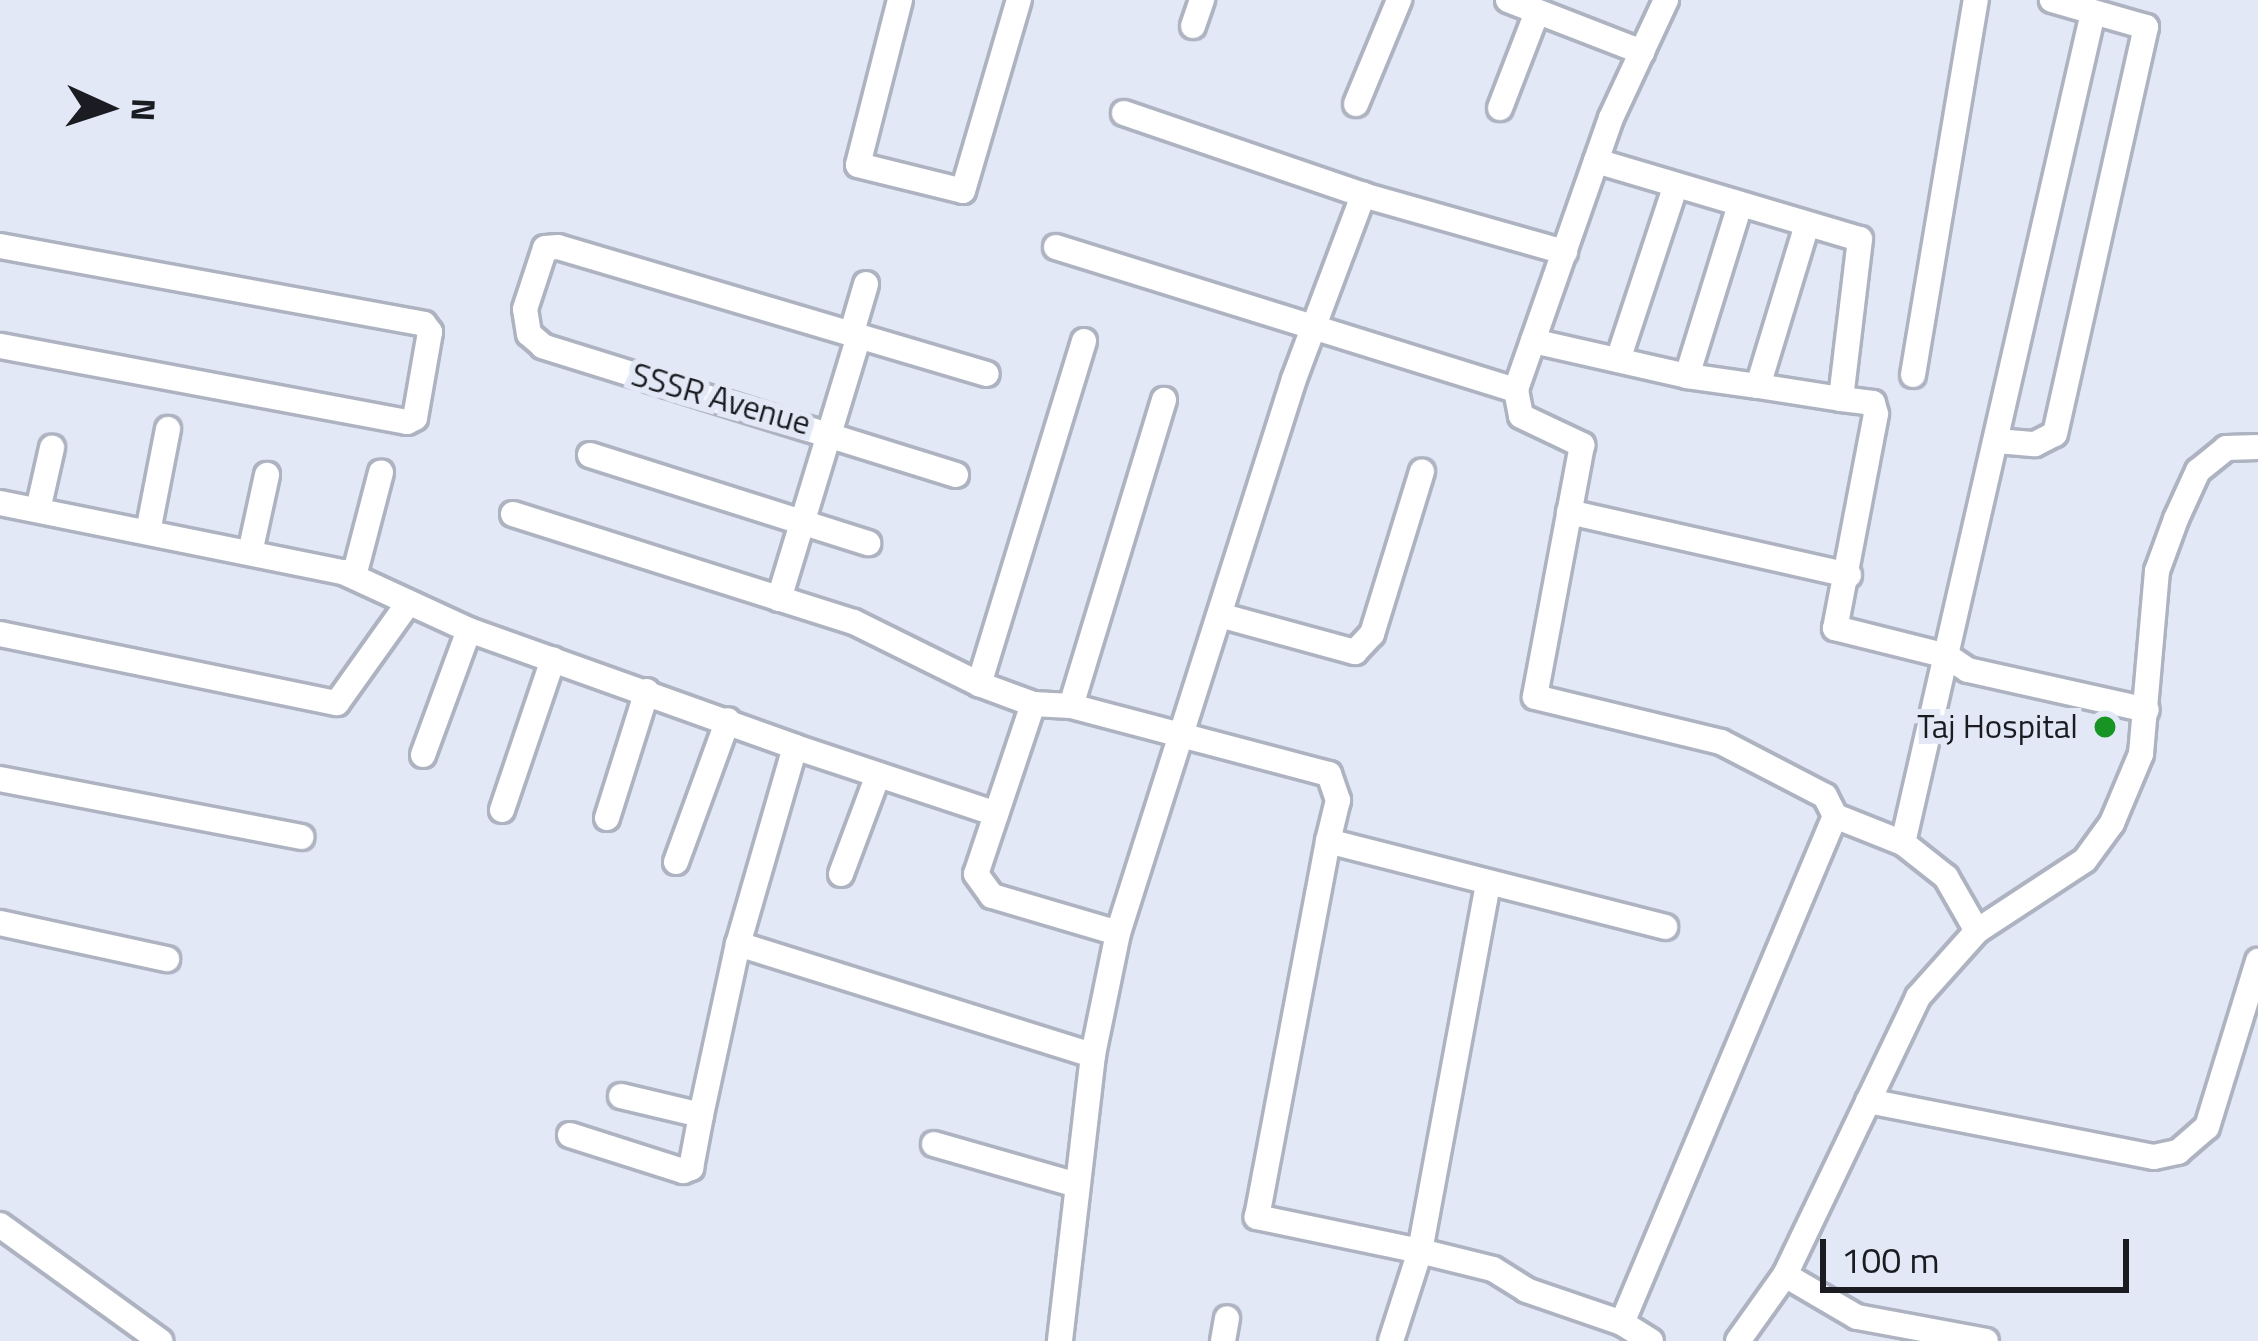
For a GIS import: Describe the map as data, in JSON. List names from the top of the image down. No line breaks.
{"streets":{"street":["SSSR Avenue"]},"places":["Taj Hospital"],"scale_bar":"100 m","north":"right"}
